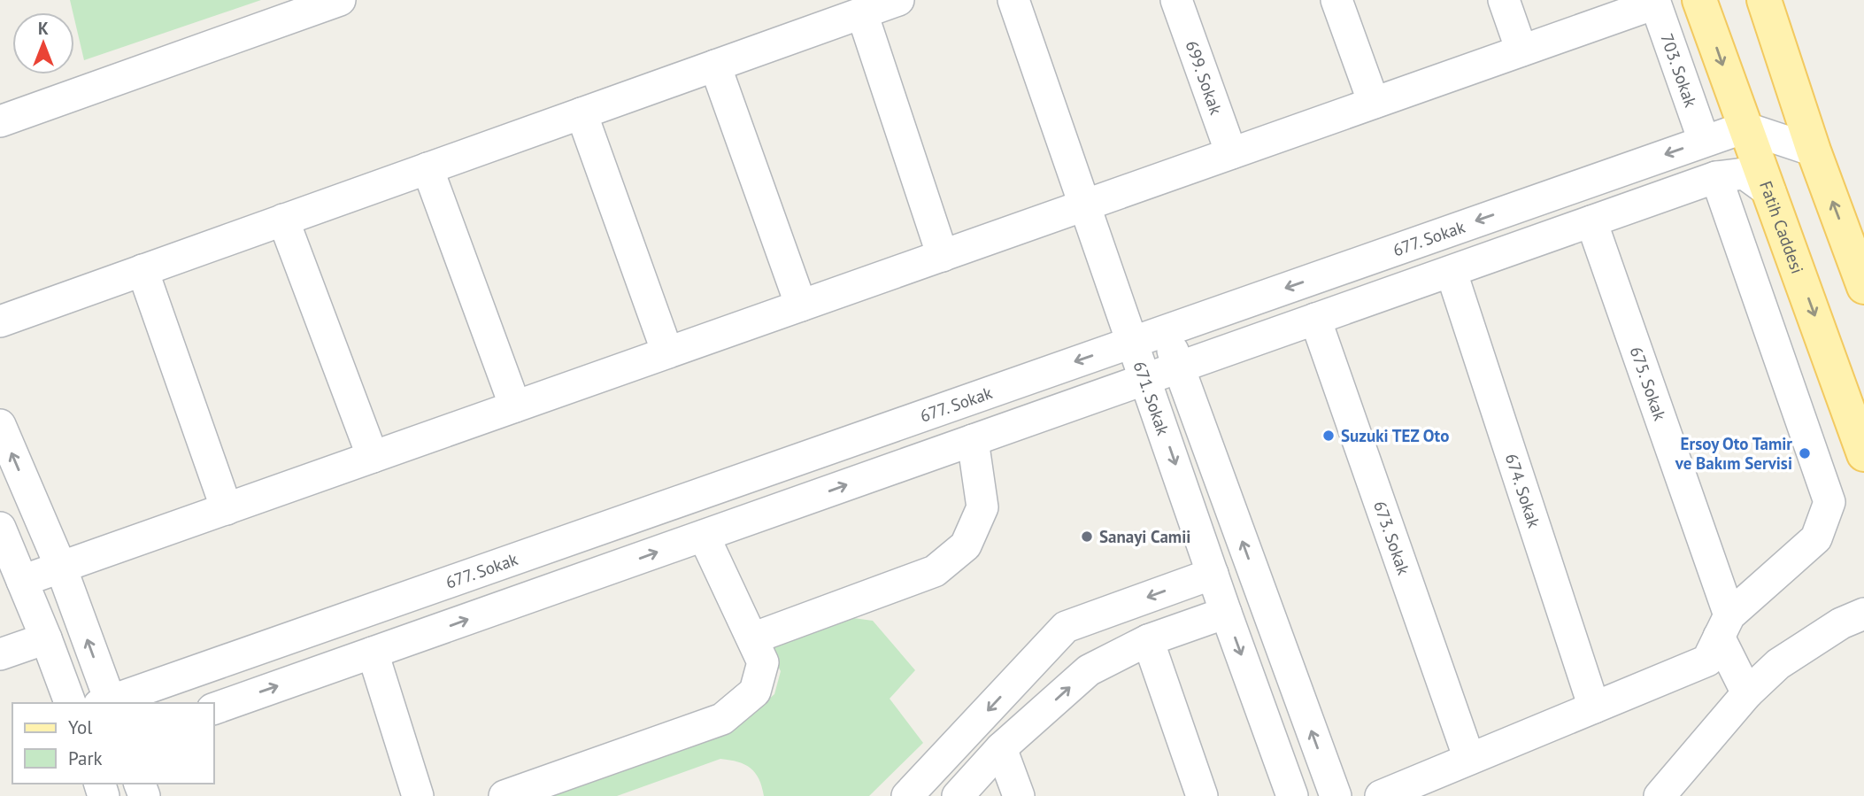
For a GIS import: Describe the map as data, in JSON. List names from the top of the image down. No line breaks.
{"streets":{"main road":["Fatih Caddesi"],"street":["703. Sokak","699. Sokak","677. Sokak","675. Sokak","671. Sokak","674. Sokak","673. Sokak"]},"crossings":[["703. Sokak","677. Sokak"],["Fatih Caddesi","677. Sokak"],["677. Sokak","671. Sokak"]],"places":["Suzuki TEZ Oto","Ersoy Oto Tamir ve Bakım Servisi","Sanayi Camii"],"legend":["Yol","Park"],"north":"top"}
